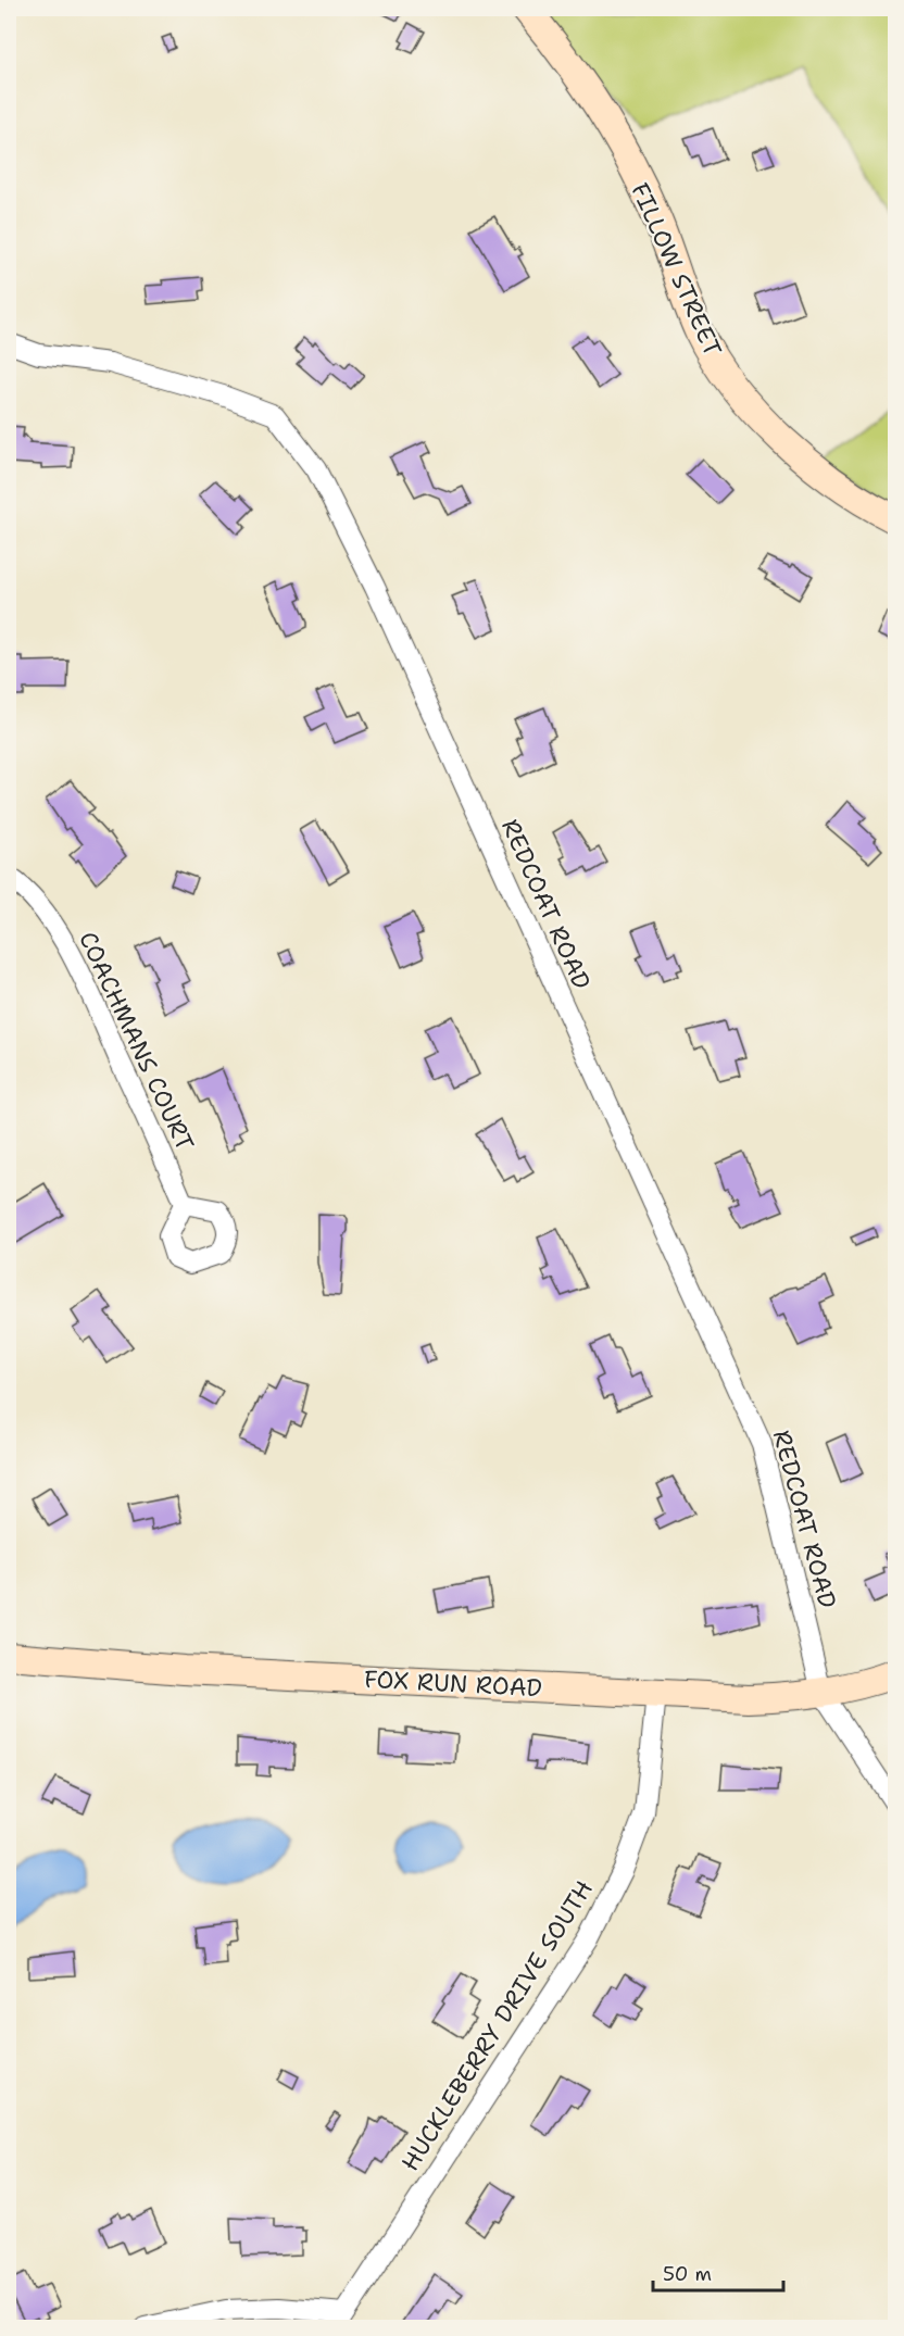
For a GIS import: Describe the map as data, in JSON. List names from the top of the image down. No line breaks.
{"streets":{"street":["FILLOW STREET","REDCOAT ROAD","COACHMANS COURT","FOX RUN ROAD","HUCKLEBERRY DRIVE SOUTH"]},"crossings":[["REDCOAT ROAD","FOX RUN ROAD"],["FOX RUN ROAD","HUCKLEBERRY DRIVE SOUTH"]],"scale_bar":"50 m"}
